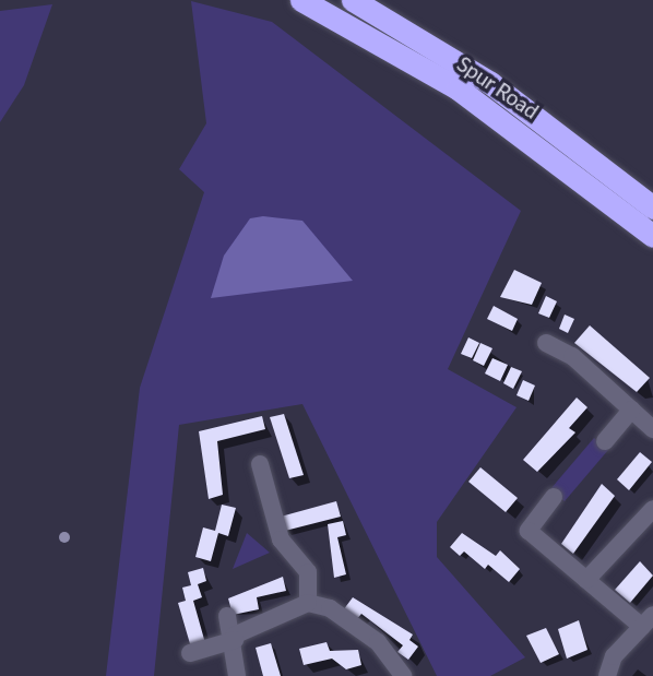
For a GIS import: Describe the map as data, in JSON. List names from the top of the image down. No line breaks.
{"streets":{"highway":["Spur Road"]}}
